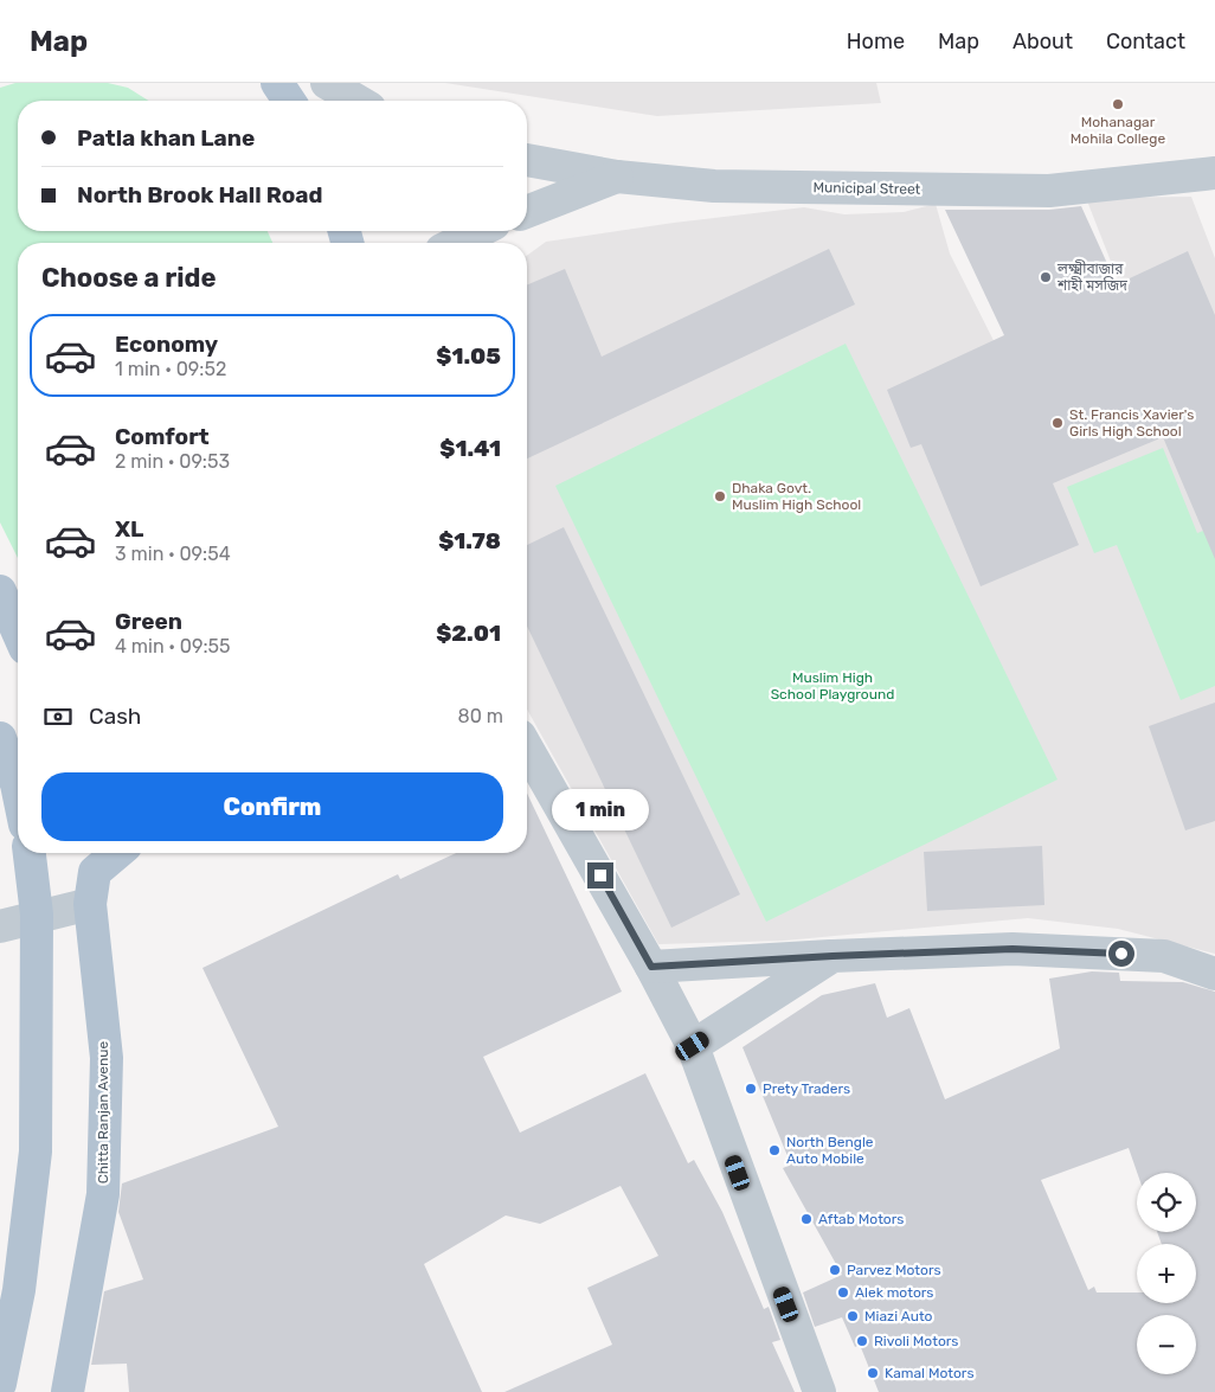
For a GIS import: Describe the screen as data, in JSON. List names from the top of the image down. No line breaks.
{"streets":{"main road":["Chitta Ranjan Avenue"],"street":["Municipal Street"]},"parks":["Muslim High School Playground"],"places":["Mohanagar Mohila College","লক্ষ্মীবাজার শাহী মসজিদ","St. Francis Xavier's Girls High School","Dhaka Govt. Muslim High School","Prety Traders","North Bengle Auto Mobile","Aftab Motors","Parvez Motors","Alek motors","Miazi Auto","Rivoli Motors","Kamal Motors"],"page":{"header":"Map","nav":["Home","Map","About","Contact"],"banner":["Patla khan Lane","North Brook Hall Road"],"heading":"Choose a ride","list":[{"name":"Economy","note":"1 min · 09:52","value":"$1.05"},{"name":"Comfort","note":"2 min · 09:53","value":"$1.41"},{"name":"XL","note":"3 min · 09:54","value":"$1.78"},{"name":"Green","note":"4 min · 09:55","value":"$2.01"}],"pay":["Cash","80 m"],"buttons":"Confirm","bubble":"1 min","map_buttons":["+","−"]}}
